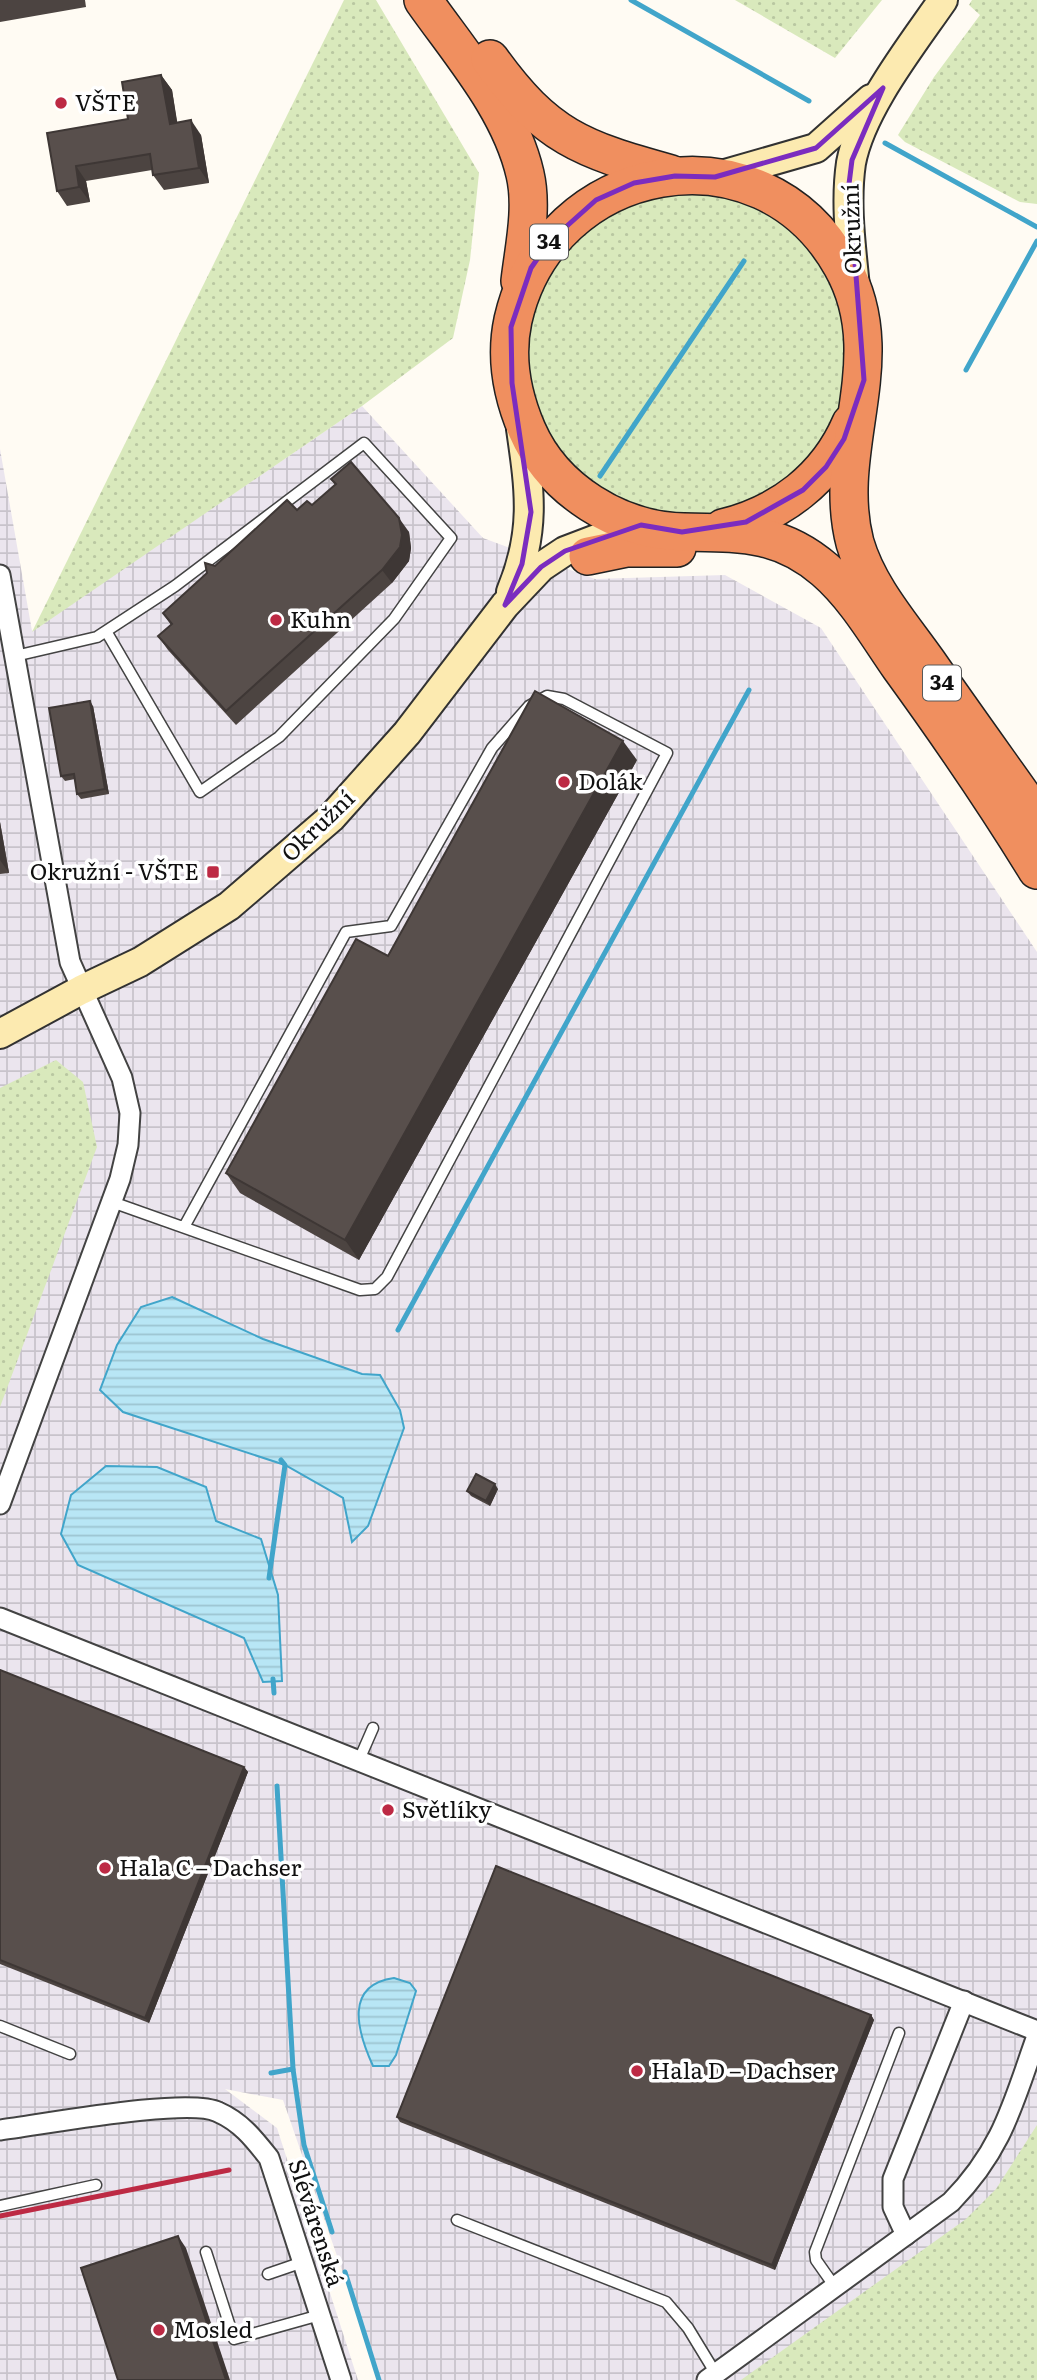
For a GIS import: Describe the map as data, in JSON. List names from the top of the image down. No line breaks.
{"streets":{"highway":["34"],"main road":["Okružní"],"street":["Slévárenská"]},"crossings":[["Okružní","34"]],"places":{"other":["VŠTE","Kuhn","Dolák","Světlíky","Hala C – Dachser","Hala D – Dachser","Mosled"],"transit":["Okružní - VŠTE"]}}
